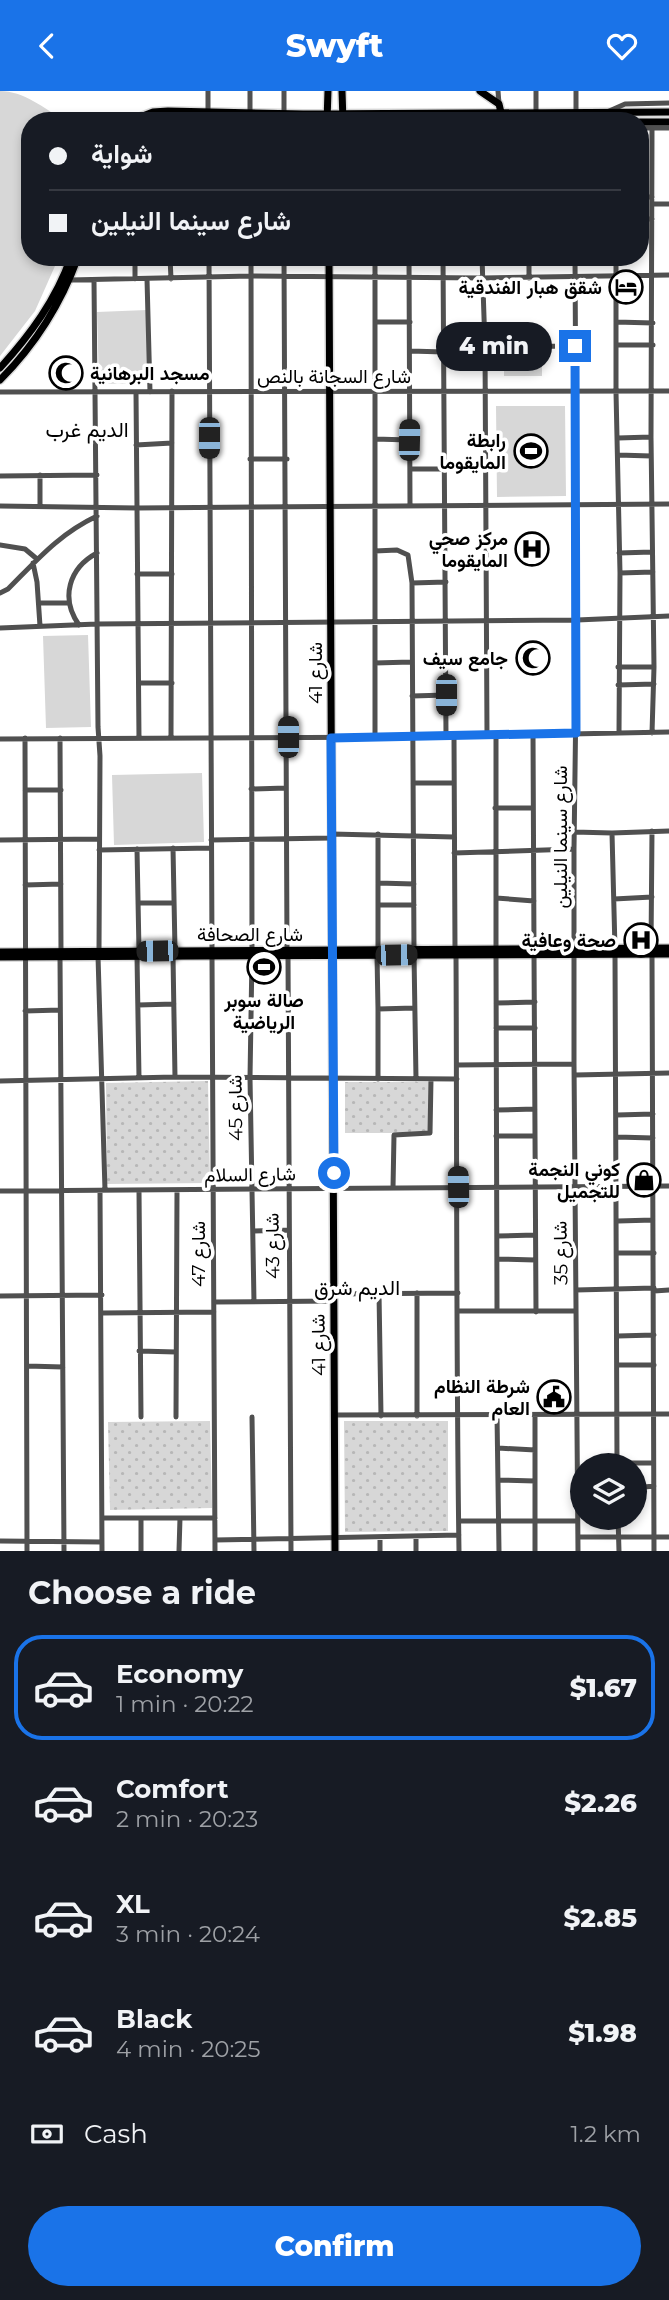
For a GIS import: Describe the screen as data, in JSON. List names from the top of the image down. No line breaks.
{"streets":{"main road":["شارع 41","شارع الصحافة"],"street":["شارع السجانة بالنص","شارع سينما النيلين","شارع 45","شارع السلام","شارع 43","شارع 35","شارع 47"]},"crossings":[["شارع السجانة بالنص","شارع 41"],["شارع السجانة بالنص","شارع سينما النيلين"],["شارع السجانة بالنص","شارع 45"],["شارع السجانة بالنص","شارع 43"],["شارع السجانة بالنص","شارع 47"],["شارع 41","شارع الصحافة"],["شارع 41","شارع السلام"],["شارع سينما النيلين","شارع الصحافة"],["شارع سينما النيلين","شارع 35"],["شارع الصحافة","شارع 45"],["شارع الصحافة","شارع 43"],["شارع الصحافة","شارع 35"],["شارع الصحافة","شارع 47"],["شارع 45","شارع السلام"],["شارع السلام","شارع 43"],["شارع السلام","شارع 35"],["شارع السلام","شارع 47"]],"districts":["الديم غرب","الديم شرق"],"places":{"hotel":["شقق هبار الفندقية"],"mosque":["مسجد البرهانية","جامع سيف"],"sports":["رابطة المايقوما","صالة سوبر الرياضية"],"hospital":["مركز صحي المايقوما","صحة وعافية"],"shop":["كوني النجمة للتجميل"],"public building":["شرطة النظام العام"]},"page":{"header":"Swyft","banner":["شواية","شارع سينما النيلين"],"bubble":"4 min","heading":"Choose a ride","list":[{"name":"Economy","note":"1 min · 20:22","value":"$1.67"},{"name":"Comfort","note":"2 min · 20:23","value":"$2.26"},{"name":"XL","note":"3 min · 20:24","value":"$2.85"},{"name":"Black","note":"4 min · 20:25","value":"$1.98"}],"pay":["Cash","1.2 km"],"buttons":"Confirm"}}
